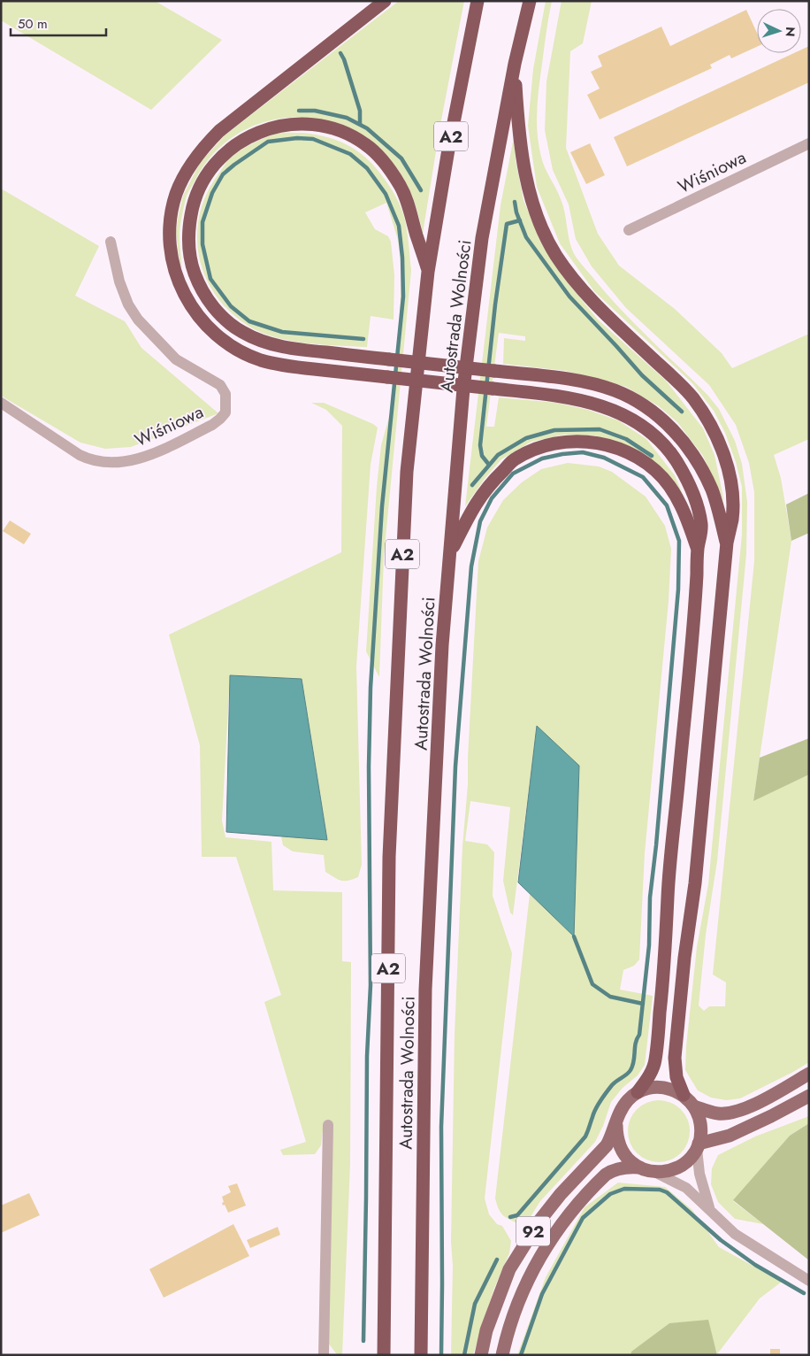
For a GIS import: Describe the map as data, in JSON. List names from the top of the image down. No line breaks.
{"streets":{"highway":["A2","Autostrada Wolności"],"main road":["92"],"street":["Wiśniowa"]},"scale_bar":"50 m","north":"right"}
